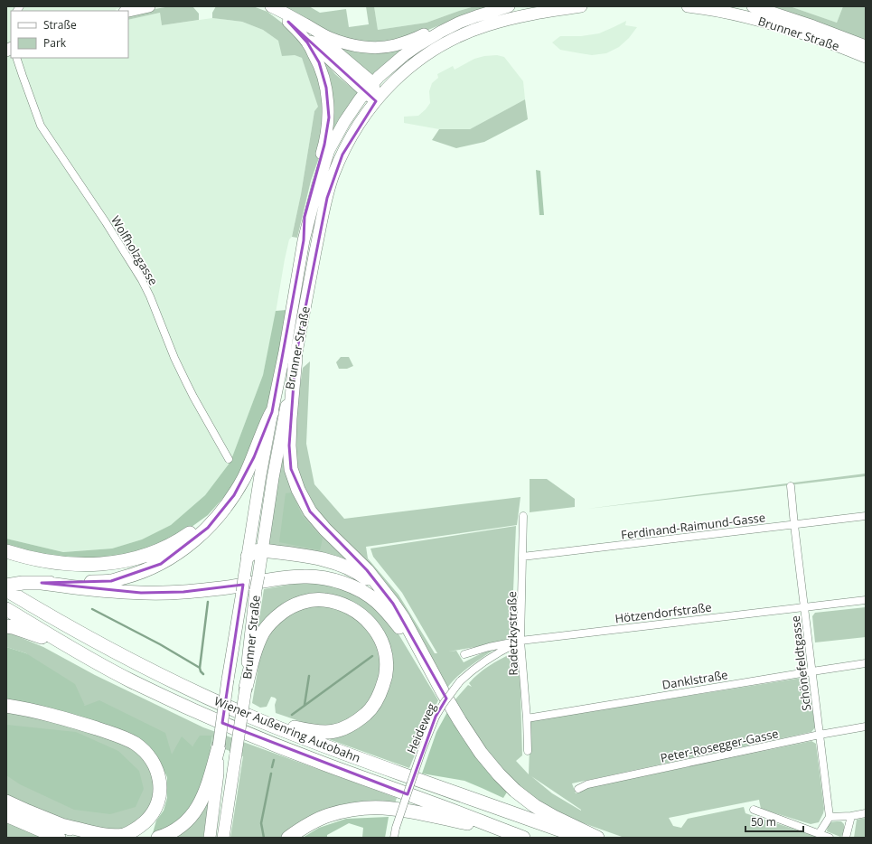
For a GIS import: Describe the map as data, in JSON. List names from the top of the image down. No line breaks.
{"streets":{"highway":["Wiener Außenring Autobahn"],"main road":["Brunner Straße"],"street":["Wolfholzgasse","Ferdinand-Raimund-Gasse","Hötzendorfstraße","Radetzkystraße","Schönefeldtgasse","Danklstraße","Heideweg","Peter-Rosegger-Gasse"]},"crossings":[["Ferdinand-Raimund-Gasse","Radetzkystraße"],["Ferdinand-Raimund-Gasse","Schönefeldtgasse"],["Hötzendorfstraße","Radetzkystraße"],["Hötzendorfstraße","Schönefeldtgasse"],["Hötzendorfstraße","Heideweg"],["Radetzkystraße","Danklstraße"],["Radetzkystraße","Heideweg"],["Schönefeldtgasse","Danklstraße"],["Schönefeldtgasse","Peter-Rosegger-Gasse"]],"legend":["Straße","Park"],"scale_bar":"50 m"}
